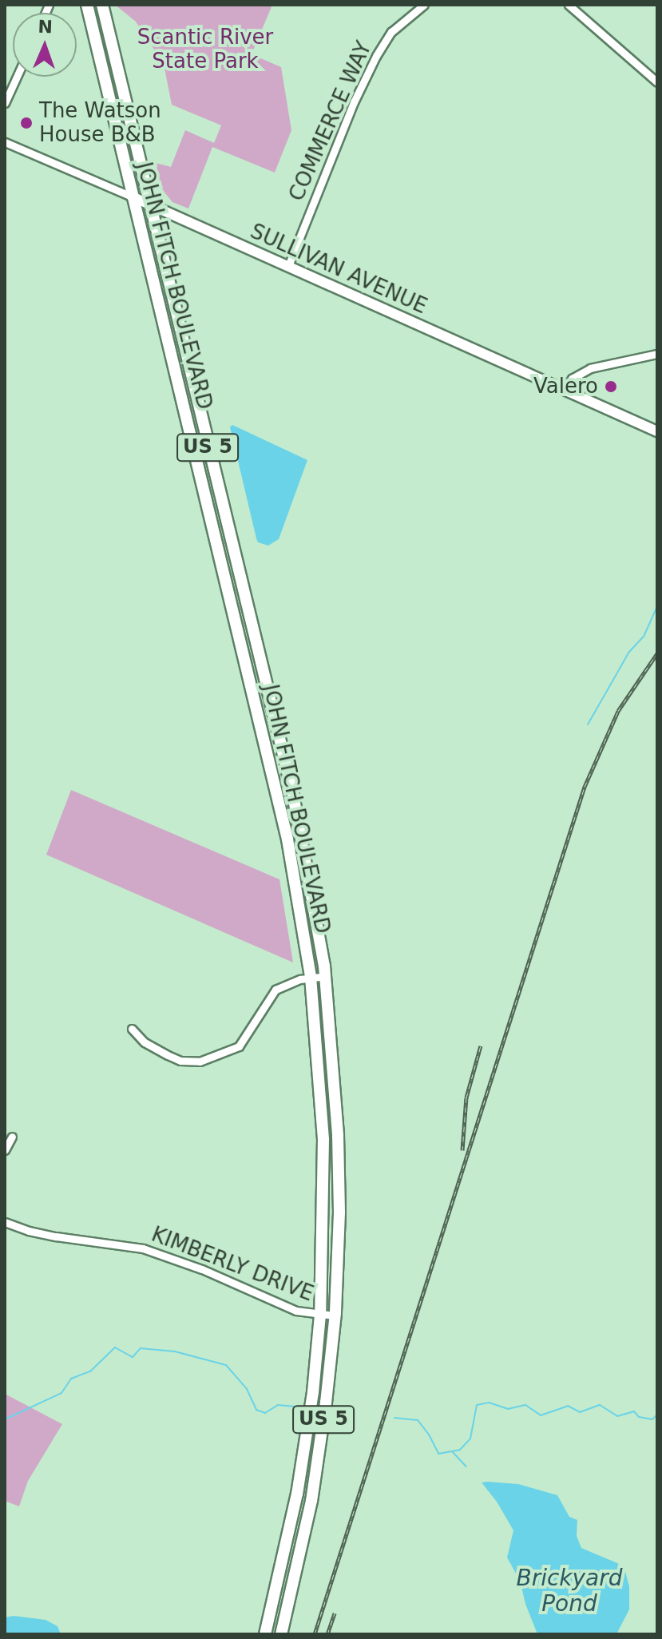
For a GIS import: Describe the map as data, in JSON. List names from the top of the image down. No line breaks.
{"streets":{"highway":["JOHN FITCH BOULEVARD","US 5"],"main road":["SULLIVAN AVENUE"],"street":["COMMERCE WAY","KIMBERLY DRIVE"]},"crossings":[["COMMERCE WAY","SULLIVAN AVENUE"],["SULLIVAN AVENUE","JOHN FITCH BOULEVARD"],["JOHN FITCH BOULEVARD","KIMBERLY DRIVE"]],"water":["Brickyard Pond"],"parks":["Scantic River State Park"],"places":["The Watson House B&B","Valero"],"north":"top"}
